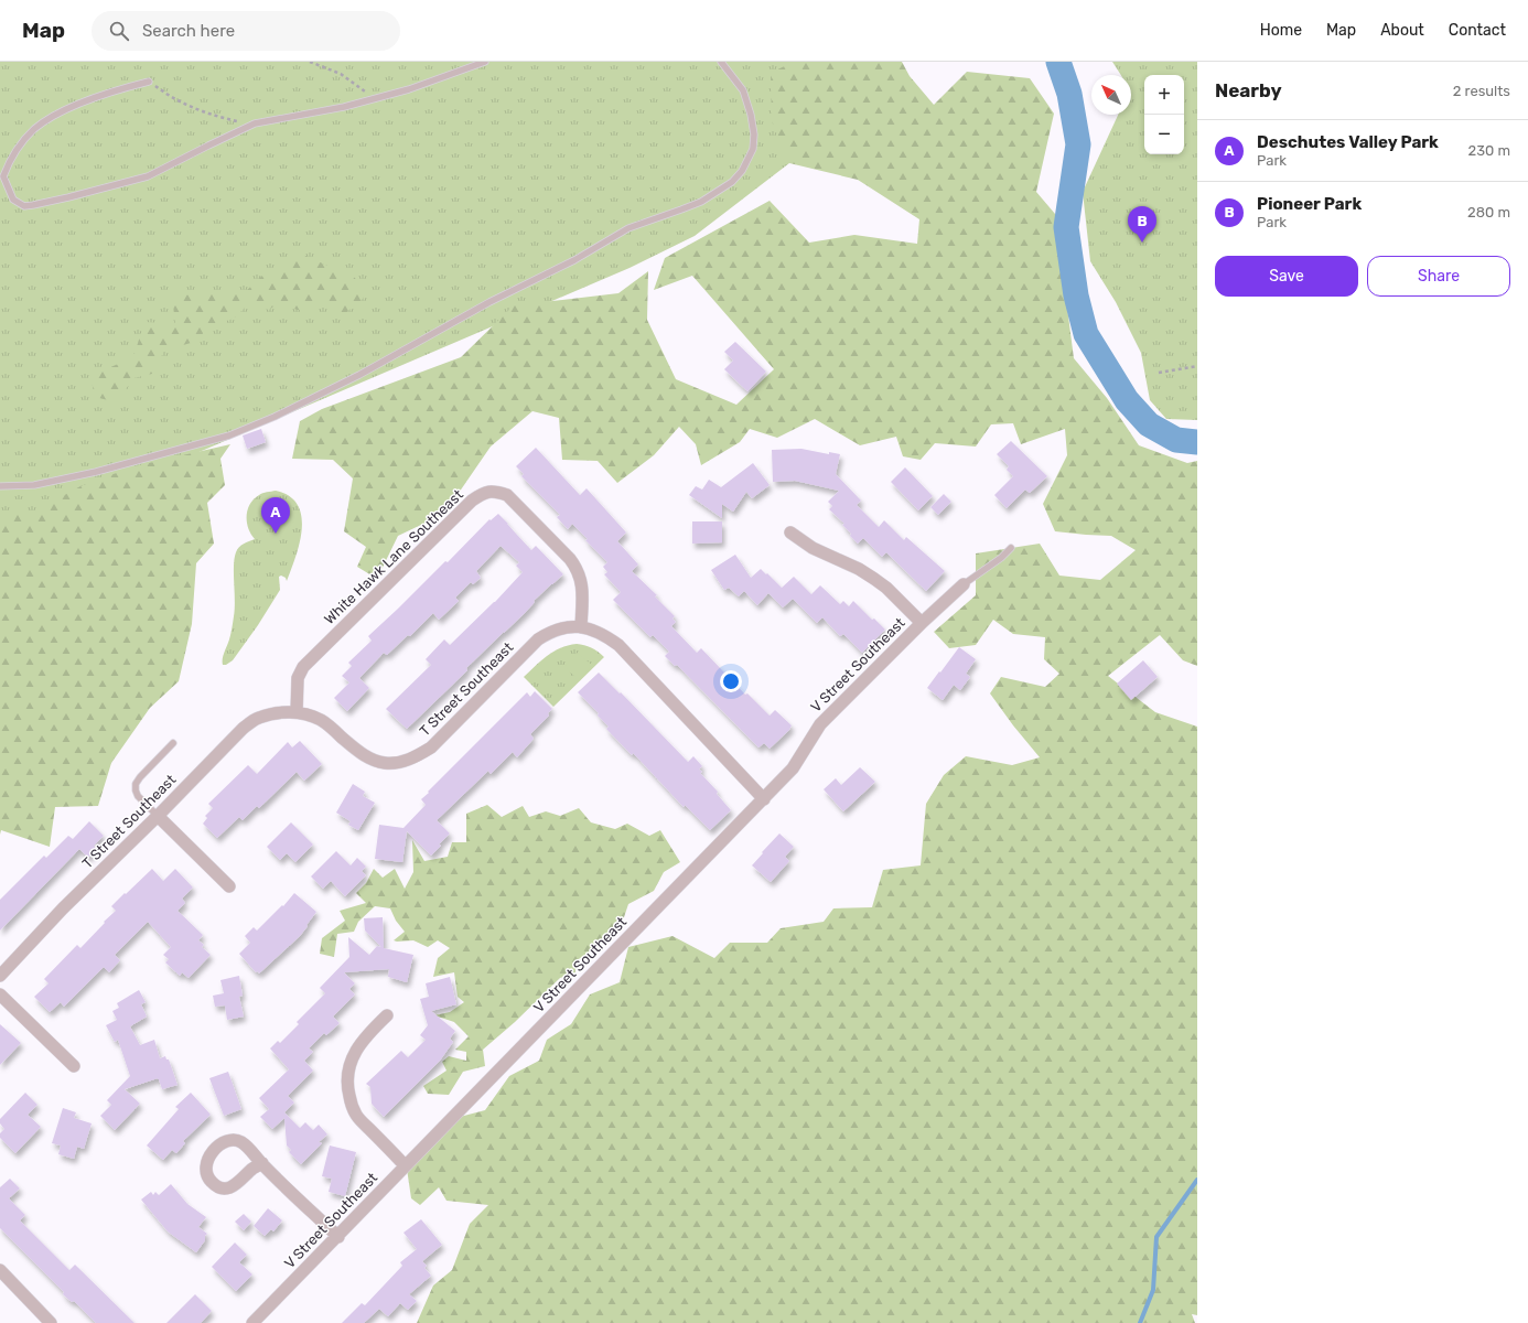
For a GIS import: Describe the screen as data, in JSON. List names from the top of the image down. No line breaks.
{"streets":{"street":["White Hawk Lane Southeast","V Street Southeast","T Street Southeast"]},"crossings":[["White Hawk Lane Southeast","T Street Southeast"],["V Street Southeast","T Street Southeast"]],"north":"top left","page":{"header":"Map","search":"Search here","nav":["Home","Map","About","Contact"],"heading":["Nearby","2 results"],"map_buttons":["+","−"],"list":[{"mark":"A","name":"Deschutes Valley Park","note":"Park","value":"230 m"},{"mark":"B","name":"Pioneer Park","note":"Park","value":"280 m"}],"pins":["B","A"],"buttons":["Save","Share"]}}
